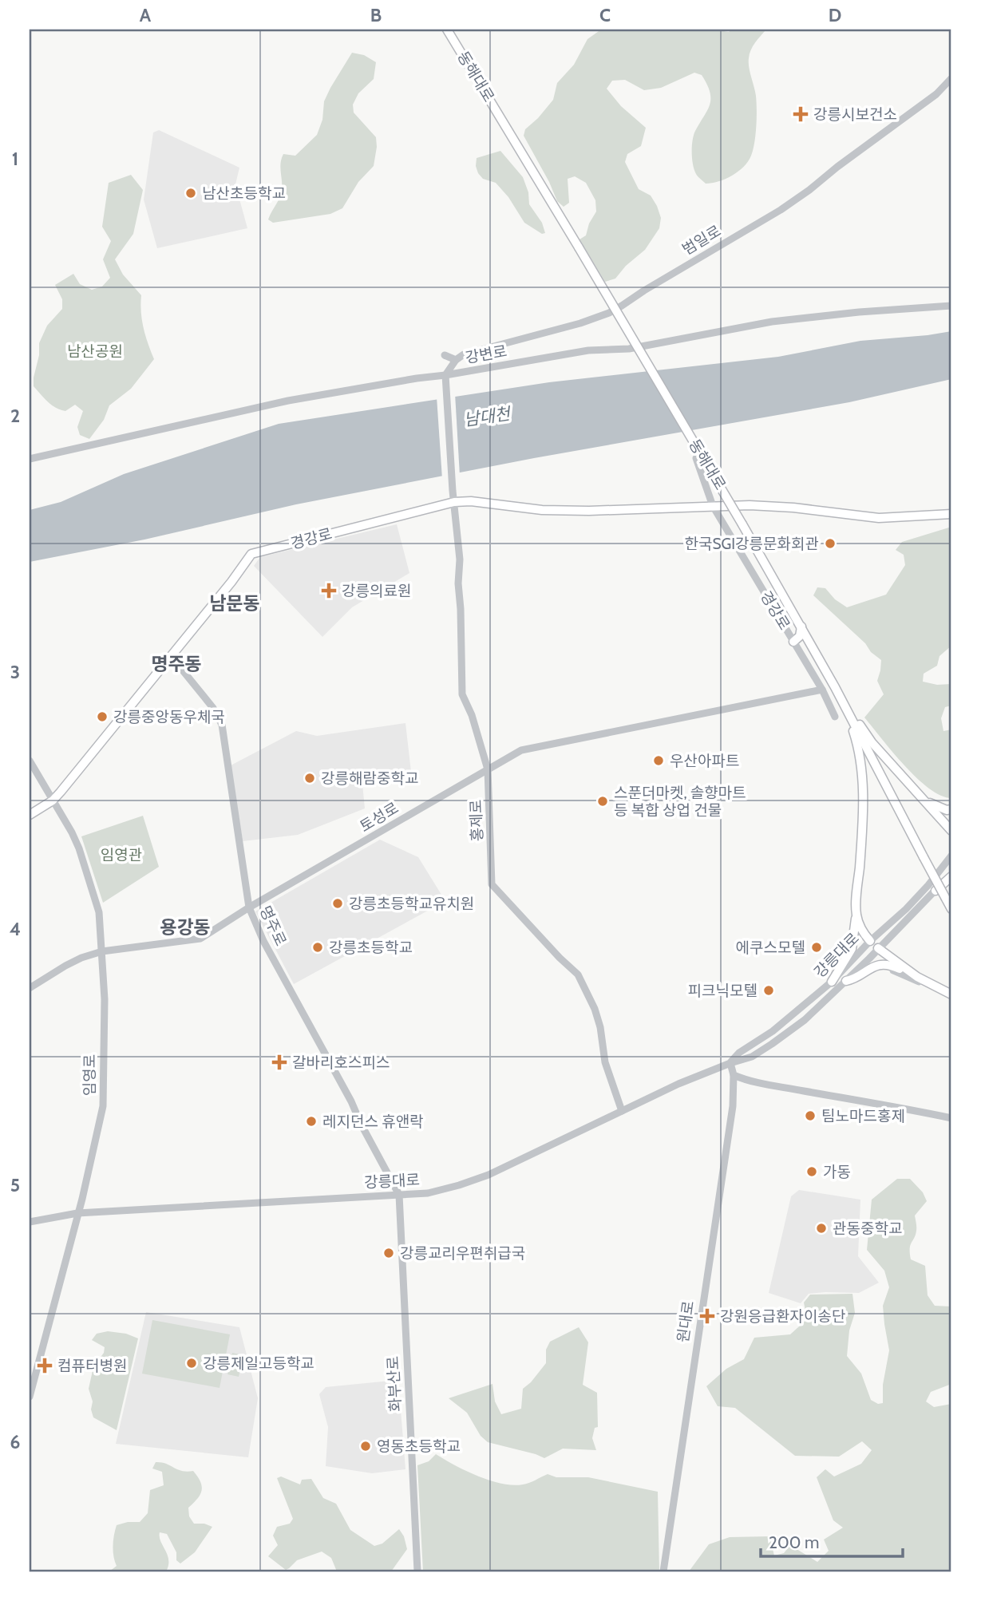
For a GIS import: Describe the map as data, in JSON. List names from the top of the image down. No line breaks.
{"streets":{"main road":["동해대로","경강로"],"street":["범일로","강변로","토성로","홍제로","명주로","강릉대로","임영로","원대로","화부산로"]},"crossings":[["강변로","홍제로"],["경강로","토성로"],["경강로","홍제로"],["경강로","명주로"],["경강로","임영로"],["토성로","홍제로"],["토성로","명주로"],["토성로","임영로"],["홍제로","강릉대로"],["명주로","강릉대로"],["명주로","화부산로"],["강릉대로","임영로"],["강릉대로","원대로"],["강릉대로","화부산로"]],"districts":["남문동","명주동","용강동"],"water":["남대천"],"parks":["남산공원","임영관"],"places":{"health":["강릉시보건소","강릉의료원","갈바리호스피스","강원응급환자이송단","컴퓨터병원"],"other":["남산초등학교","한국SGI강릉문화회관","강릉중앙동우체국","우산아파트","강릉해람중학교","스푼더마켓, 솔향마트 등 복합 상업 건물","강릉초등학교유치원","강릉초등학교","에쿠스모텔","피크닉모텔","팀노마드홍제","레지던스 휴앤락","가동","관동중학교","강릉교리우편취급국","강릉제일고등학교","영동초등학교"]},"scale_bar":"200 m","grid":{"columns":["A","B","C","D"],"rows":["1","2","3","4","5","6"]}}
